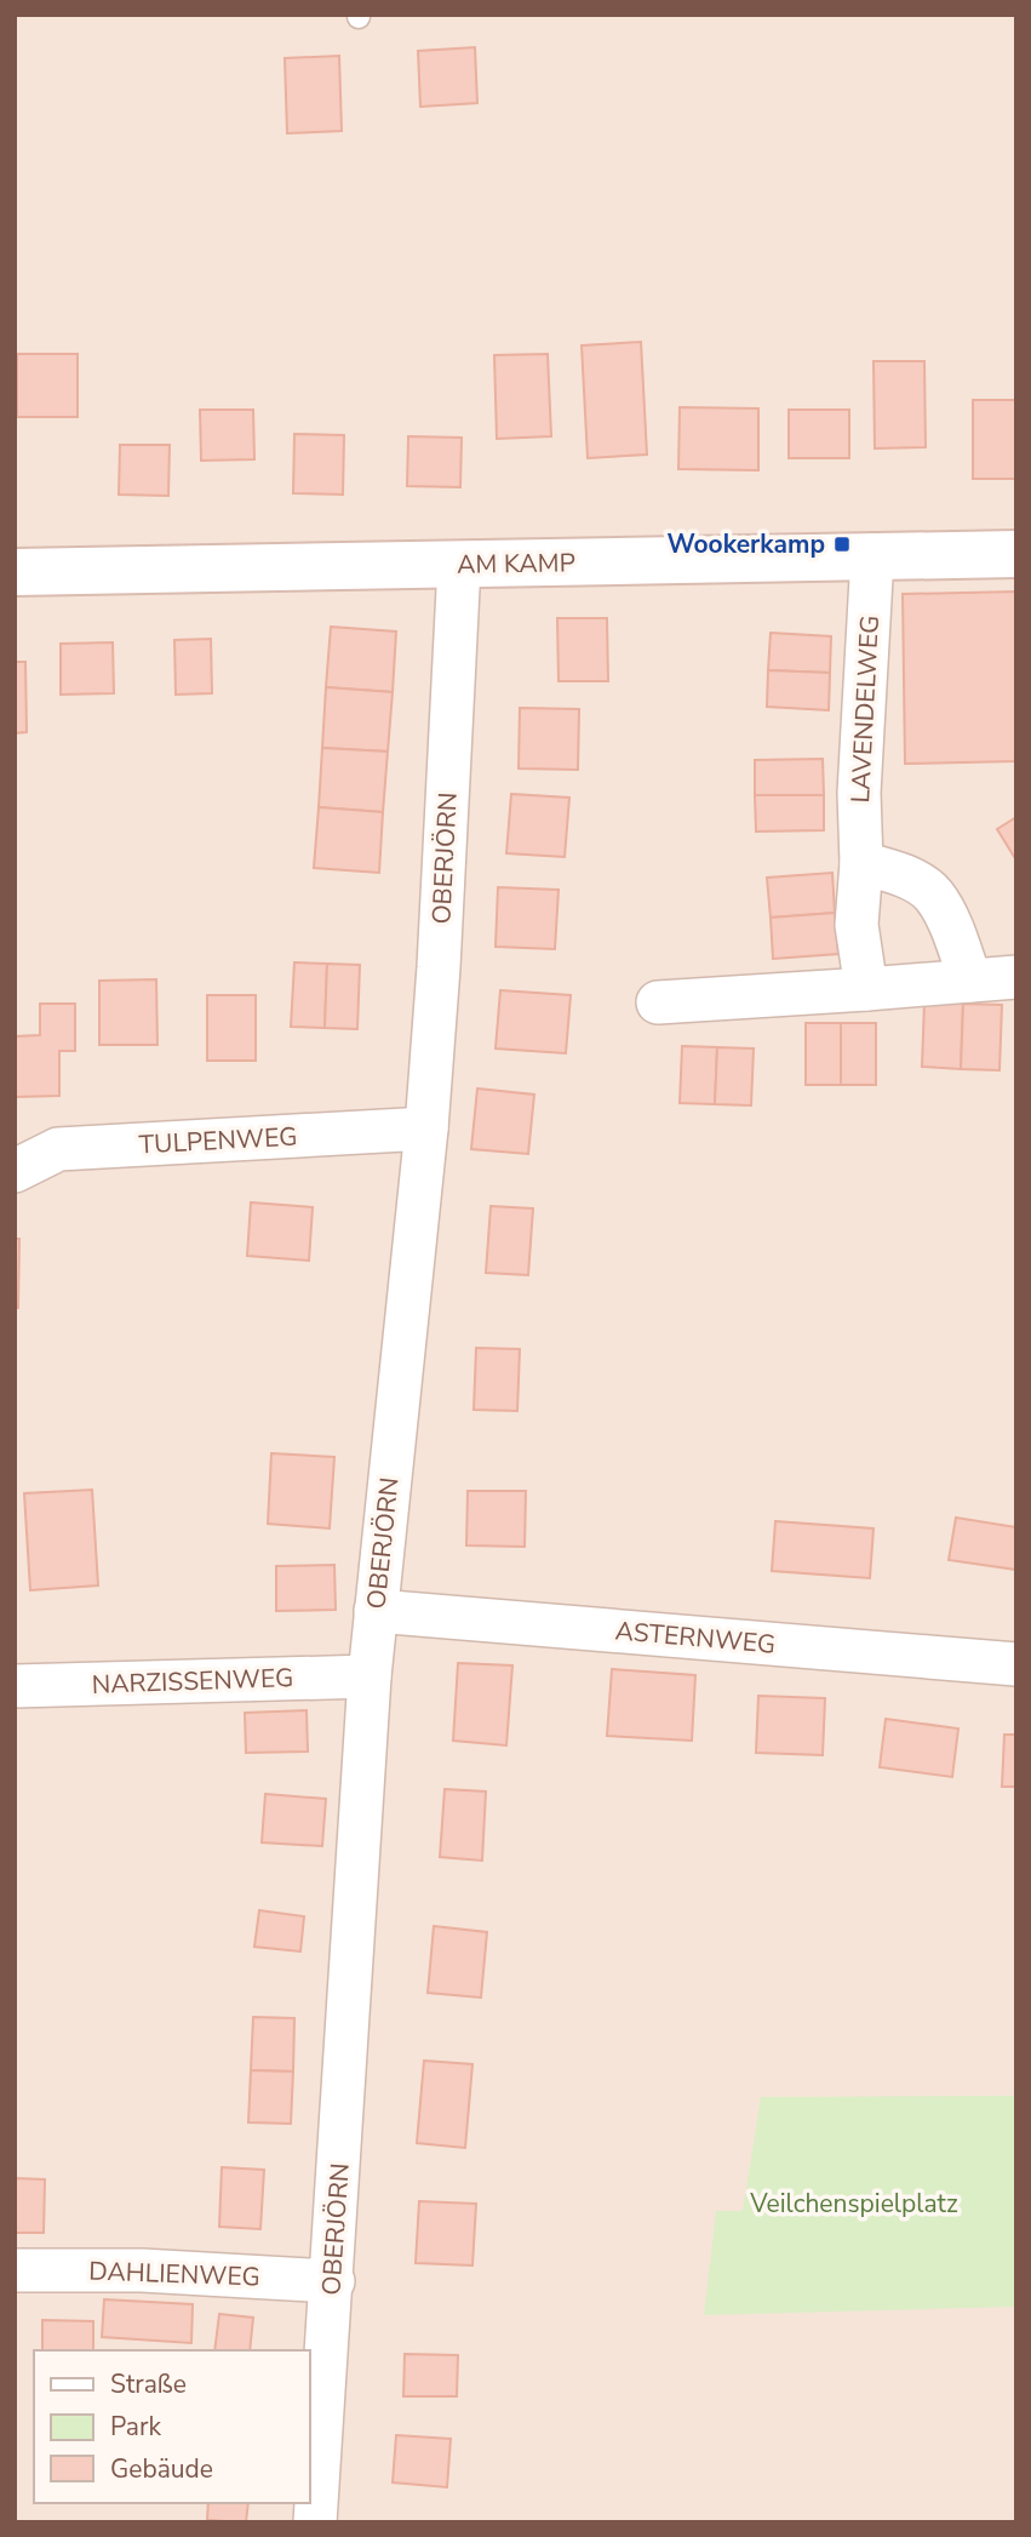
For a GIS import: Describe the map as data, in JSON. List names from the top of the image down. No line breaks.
{"streets":{"street":["AM KAMP","LAVENDELWEG","OBERJÖRN","TULPENWEG","ASTERNWEG","NARZISSENWEG","DAHLIENWEG"]},"crossings":[["AM KAMP","LAVENDELWEG"],["AM KAMP","OBERJÖRN"],["OBERJÖRN","TULPENWEG"],["OBERJÖRN","ASTERNWEG"],["OBERJÖRN","NARZISSENWEG"],["OBERJÖRN","DAHLIENWEG"]],"parks":["Veilchenspielplatz"],"places":{"transit":["Wookerkamp"]},"legend":["Straße","Park","Gebäude"]}
